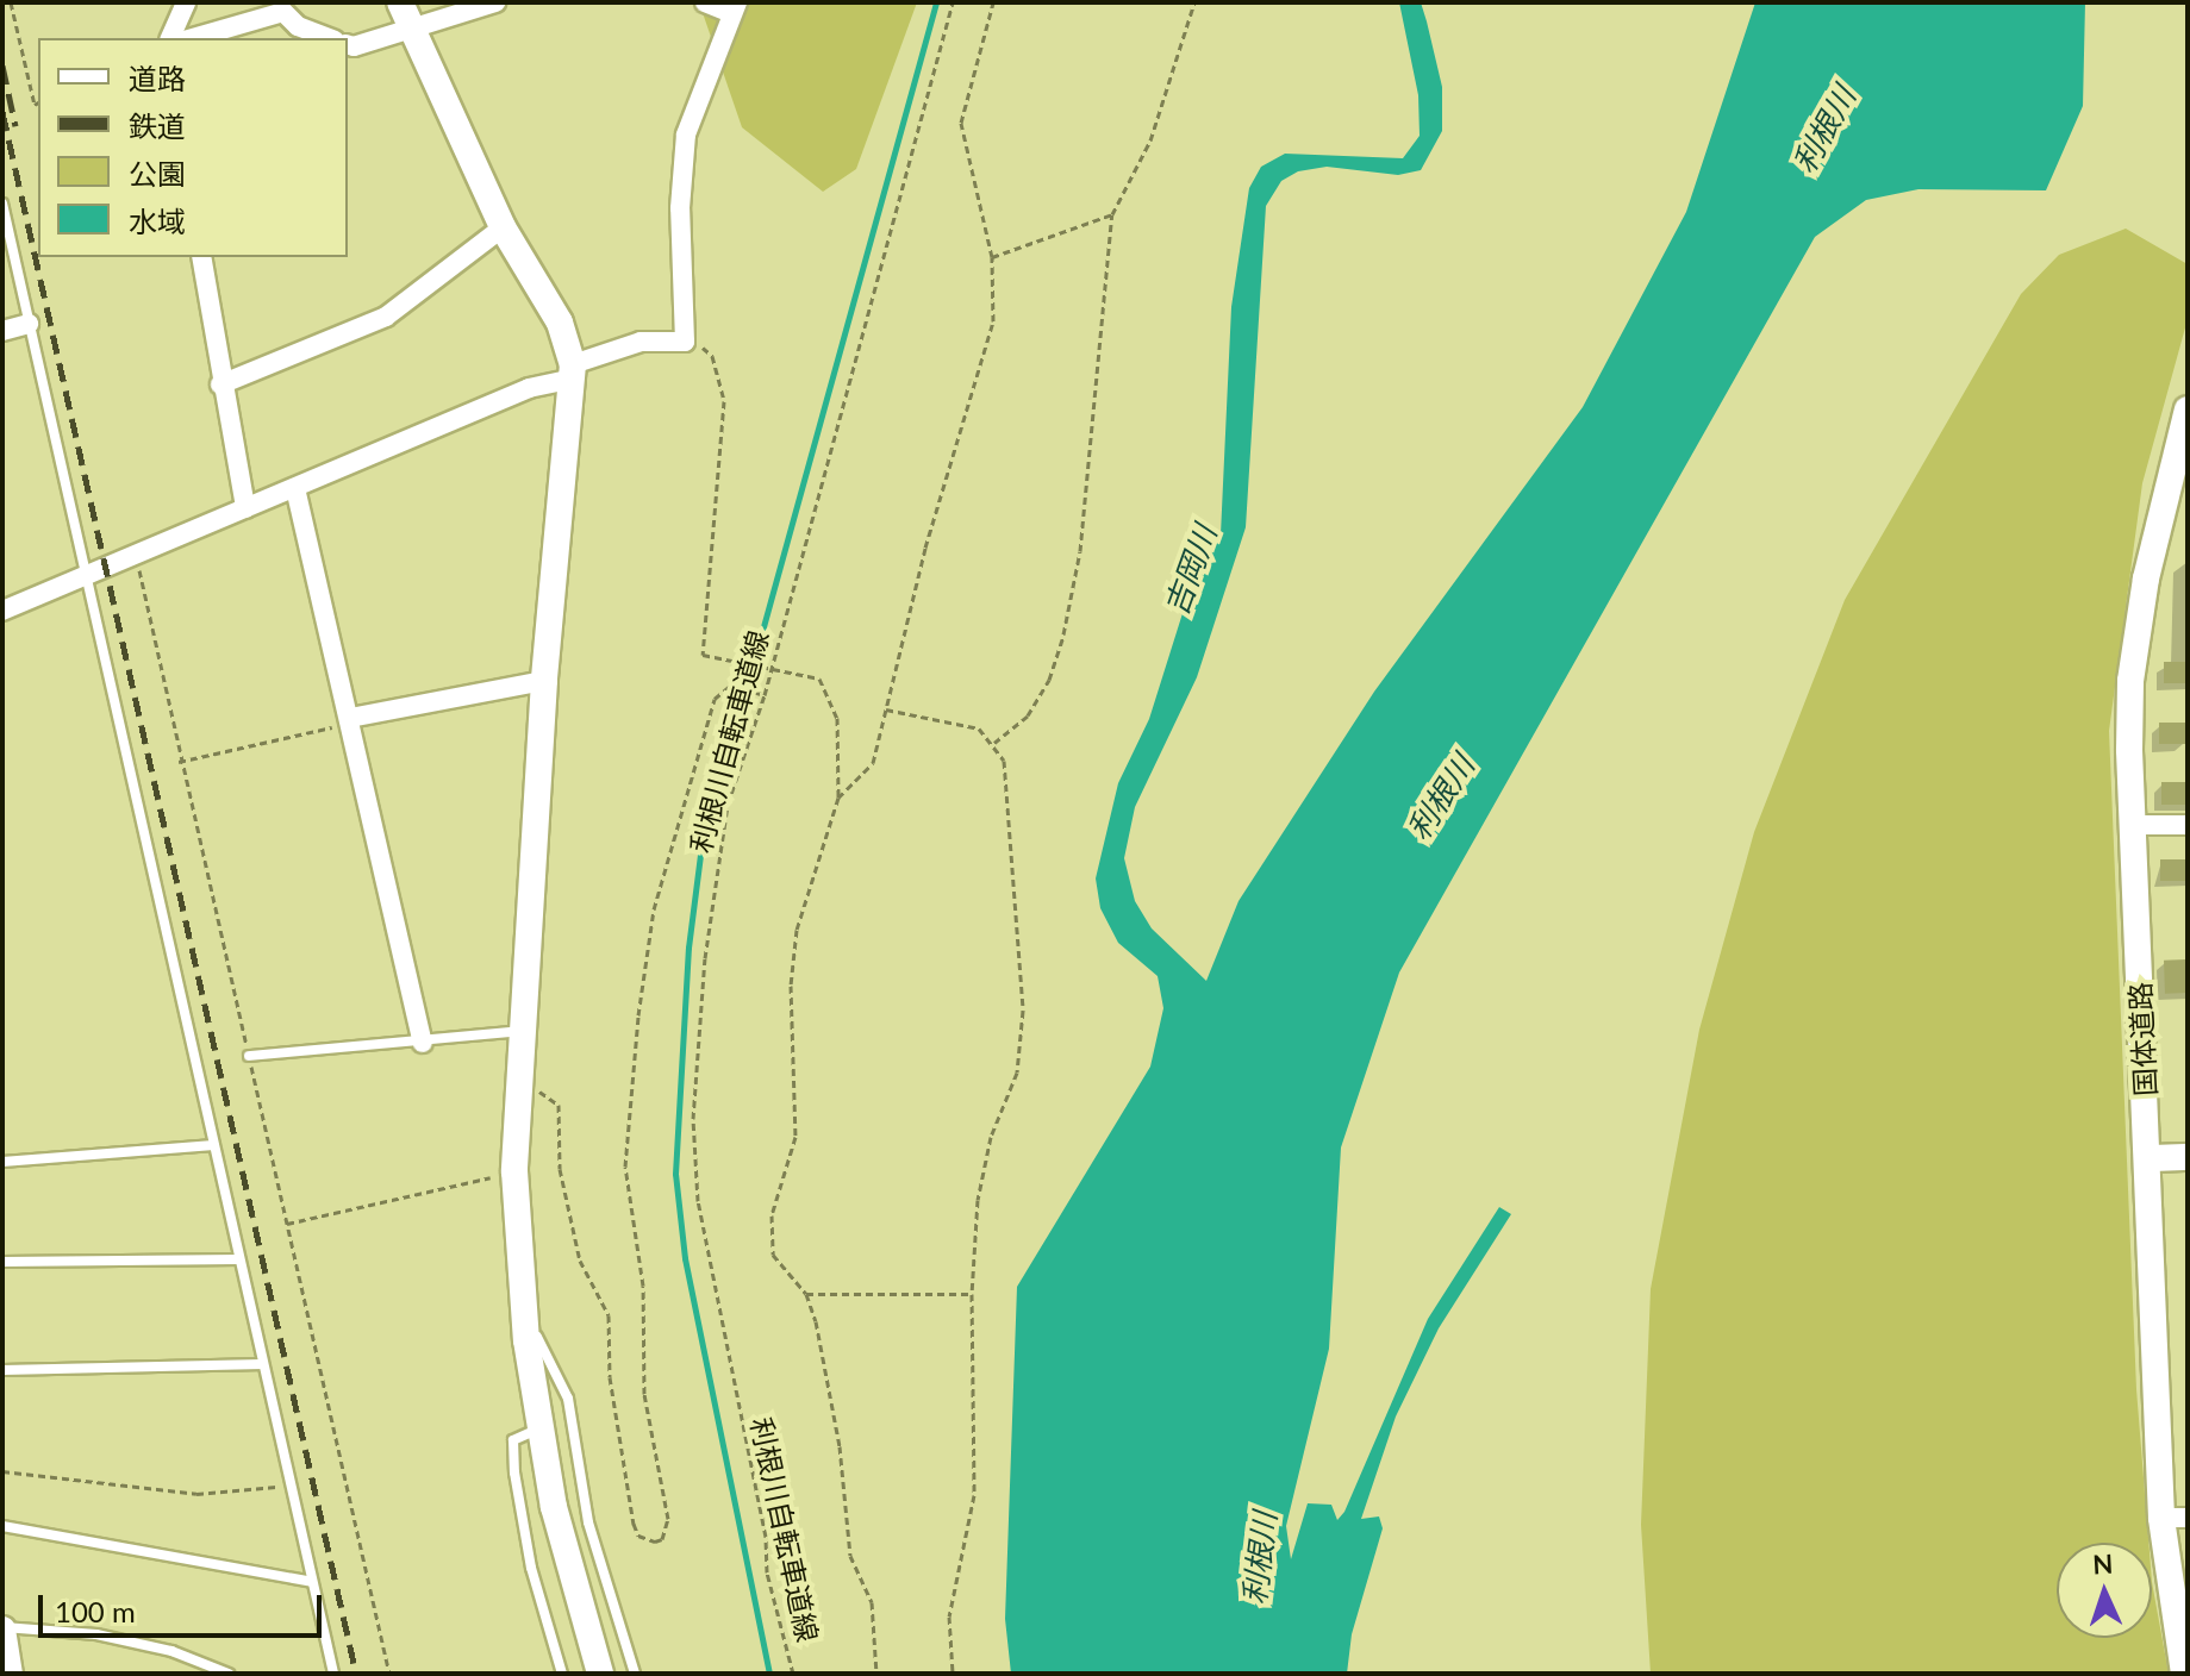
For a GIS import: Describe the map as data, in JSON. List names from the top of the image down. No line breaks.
{"streets":{"street":["国体道路"],"path":["利根川自転車道線"]},"water":["利根川","吉岡川"],"legend":["道路","鉄道","公園","水域"],"scale_bar":"100 m","north":"top"}
